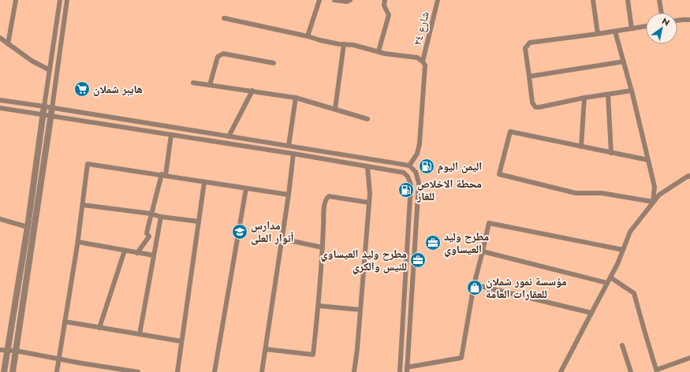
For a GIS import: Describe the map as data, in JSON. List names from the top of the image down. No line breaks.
{"streets":{"street":["شارع ٢٤"]},"places":{"supermarket":["هايبر شملان"],"fuel station":["اليمن اليوم","محطة الاخلاص للغاز"],"school or university":["مدارس أنوار العلى"],"office":["مطرح وليد العيساوي","مطرح وليد العيساوي للنيس والكري"],"shop":["مؤسسة نمور شملان للعقارات العامة"]},"north":"top right"}
